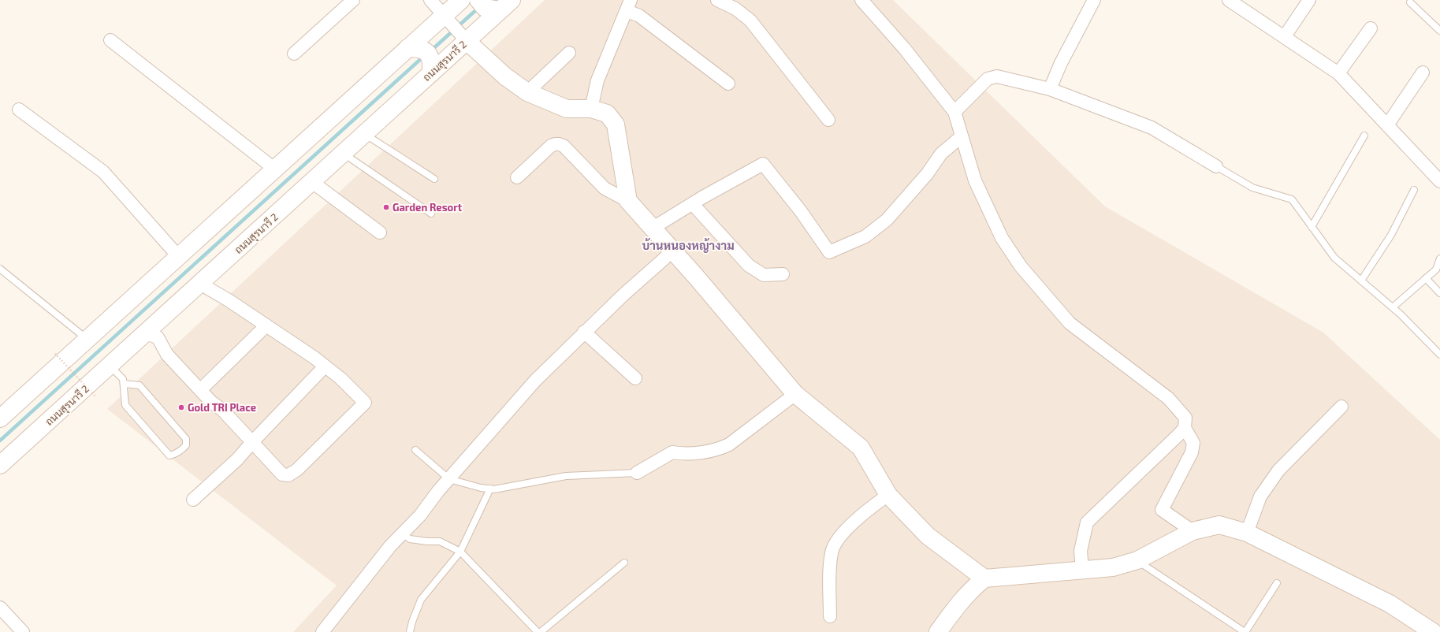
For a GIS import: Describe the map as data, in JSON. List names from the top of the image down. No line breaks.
{"streets":{"street":["ถนนสุรนารี 2"]},"districts":["บ้านหนองหญ้างาม"],"places":["Garden Resort","Gold TRI Place"]}
